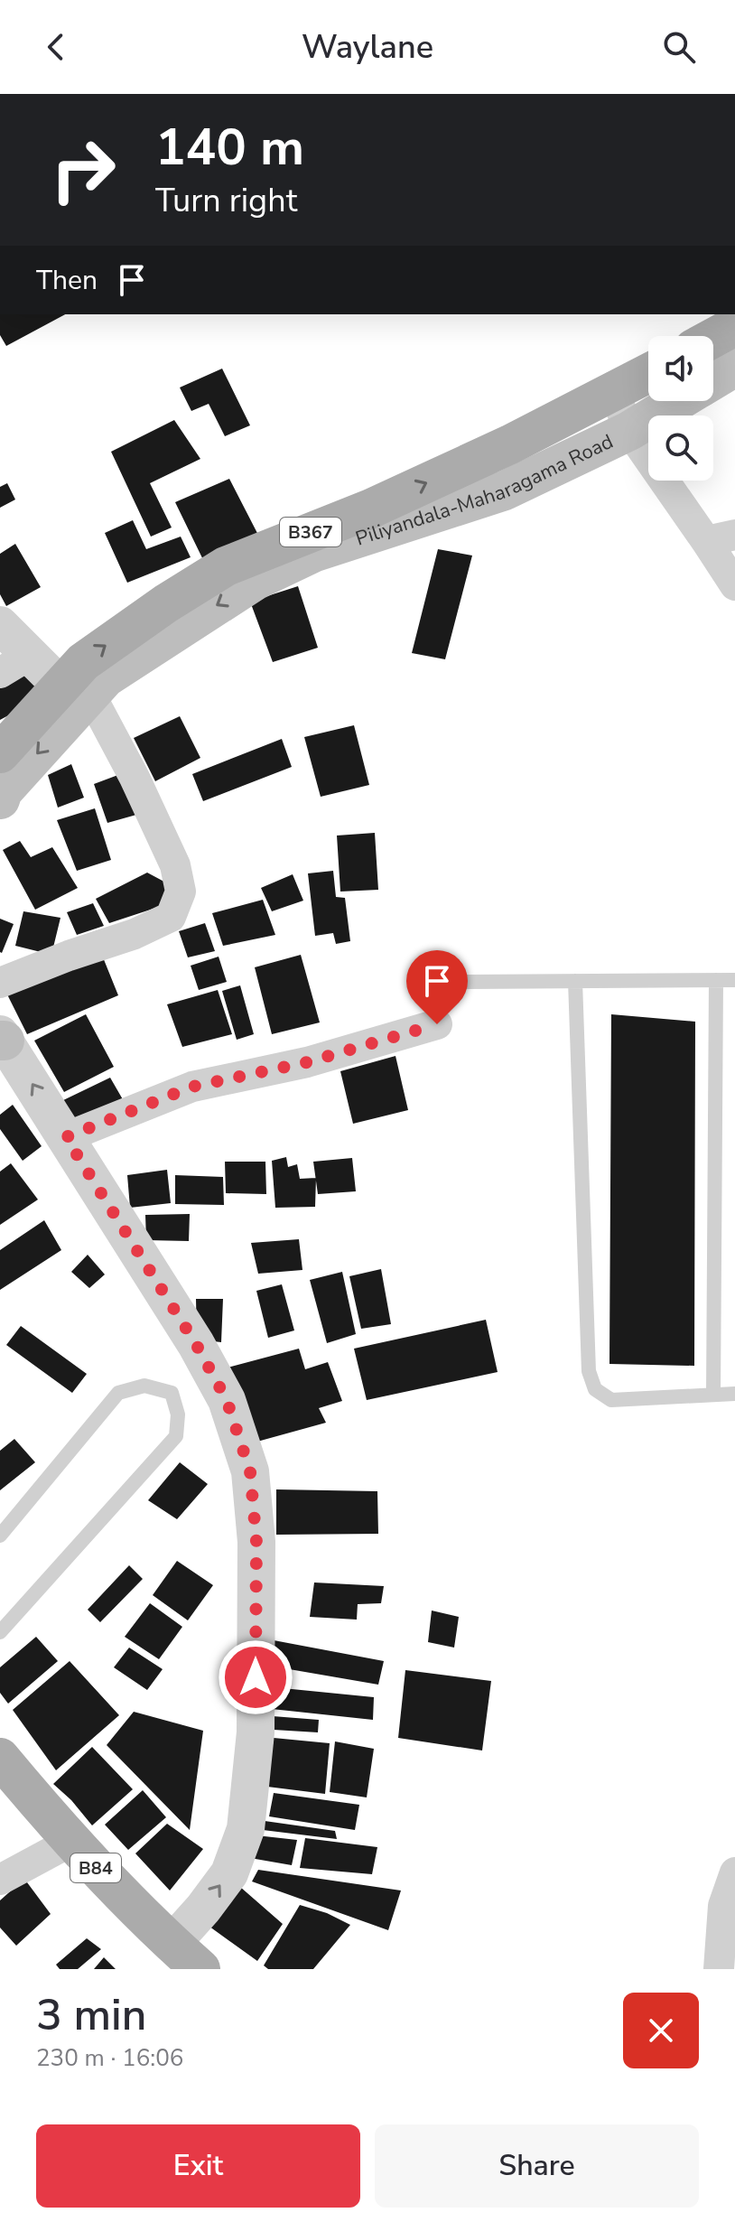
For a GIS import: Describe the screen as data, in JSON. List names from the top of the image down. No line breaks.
{"streets":{"main road":["Piliyandala-Maharagama Road","B367","B84"]},"page":{"header":"Waylane","turn":["140 m","Turn right"],"then":"Then","heading":["3 min","230 m · 16:06"],"buttons":["Exit","Share"]}}
